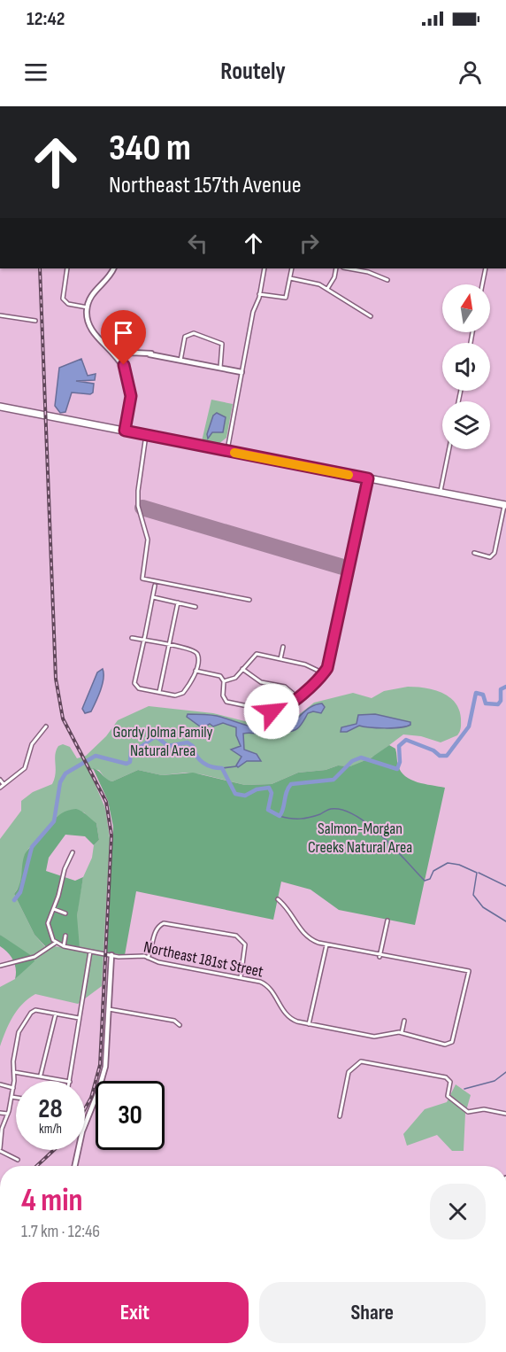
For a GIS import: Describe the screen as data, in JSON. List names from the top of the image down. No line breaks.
{"streets":{"street":["Northeast 181st Street"]},"parks":["Gordy Jolma Family Natural Area","Salmon-Morgan Creeks Natural Area"],"north":"top","page":{"status":"12:42","header":"Routely","turn":["340 m","Northeast 157th Avenue"],"speed":"28 km/h","limit":"30","heading":["4 min","1.7 km · 12:46"],"buttons":["Exit","Share"]}}
